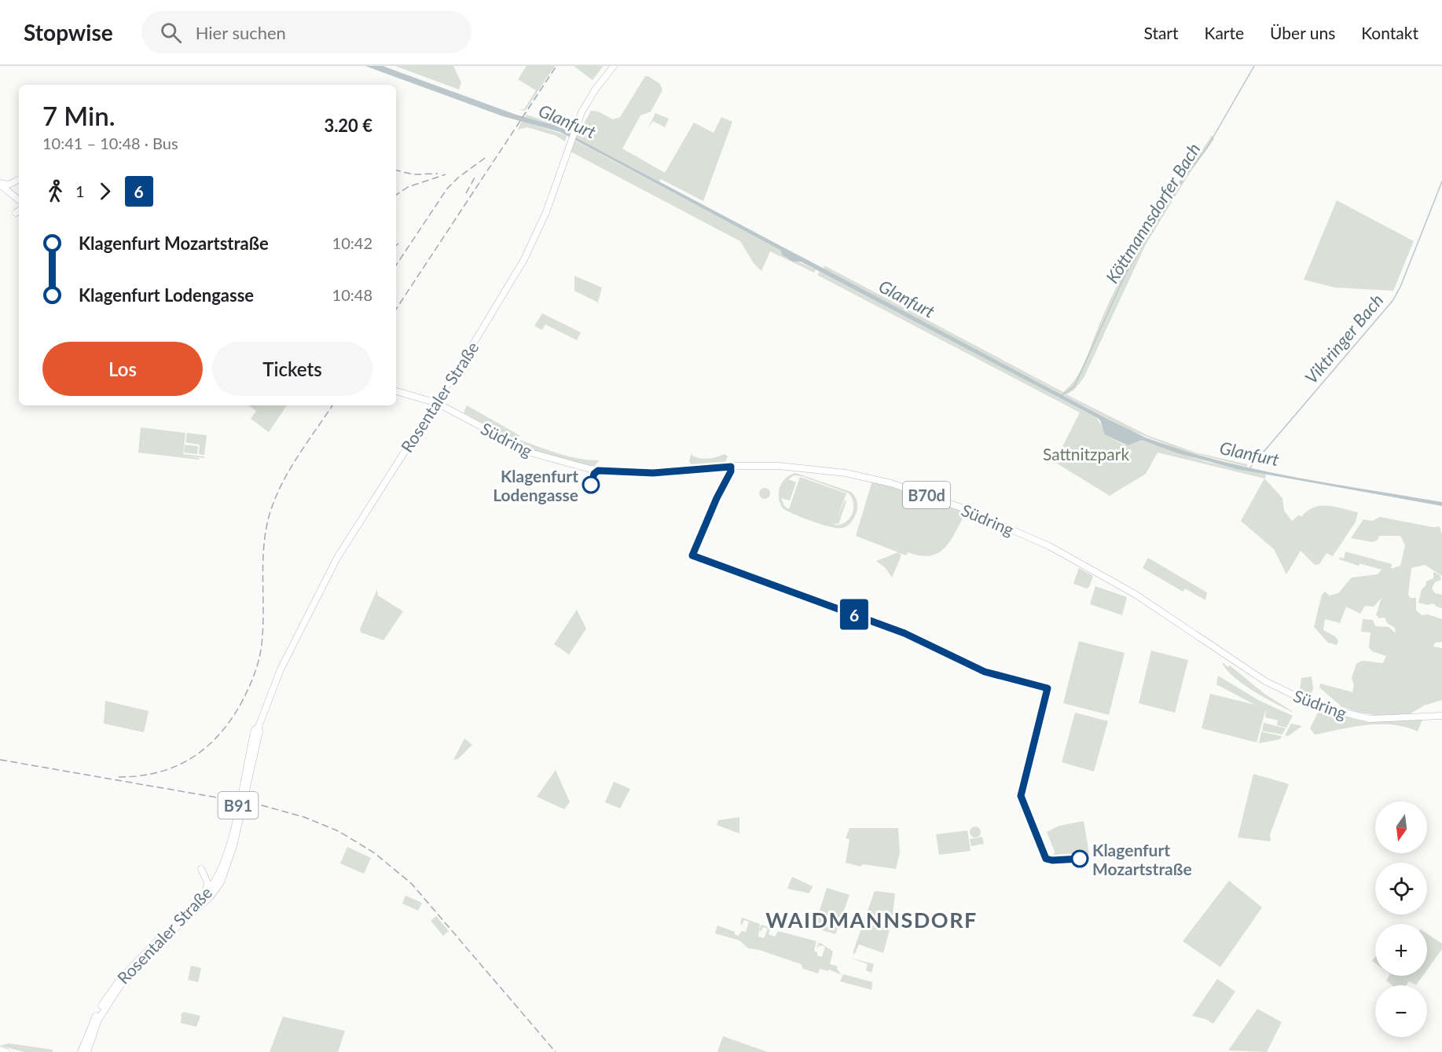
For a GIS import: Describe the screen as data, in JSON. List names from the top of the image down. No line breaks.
{"streets":{"main road":["Rosentaler Straße","Südring","B70d","B91"]},"crossings":[["Rosentaler Straße","Südring"]],"districts":["WAIDMANNSDORF"],"water":["Glanfurt","Köttmannsdorfer Bach","Viktringer Bach"],"parks":["Sattnitzpark"],"places":["Klagenfurt Lodengasse","Klagenfurt Mozartstraße"],"lines":["bus line 6"],"north":"bottom","page":{"header":"Stopwise","search":"Hier suchen","nav":["Start","Karte","Über uns","Kontakt"],"on_map":"6","heading":["7 Min.","10:41 – 10:48 · Bus","3.20 €"],"legs":["1","6"],"list":[{"name":"Klagenfurt Mozartstraße","value":"10:42"},{"name":"Klagenfurt Lodengasse","value":"10:48"}],"buttons":["Los","Tickets"],"map_buttons":["+","−"]}}
